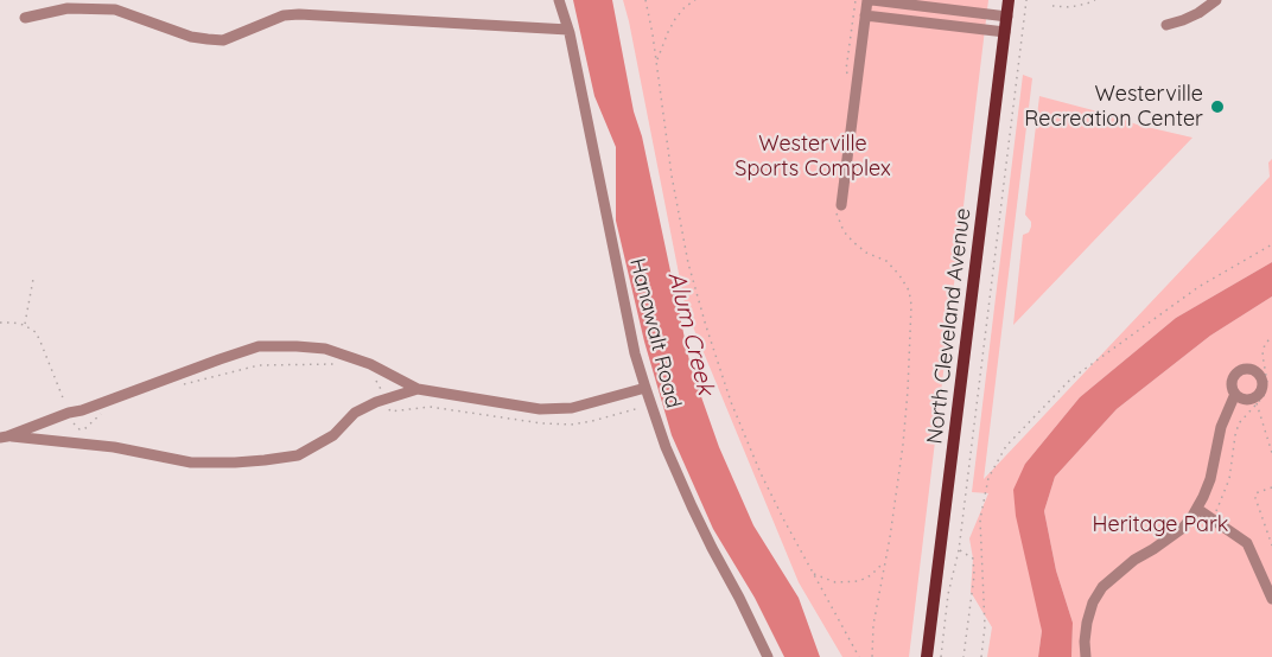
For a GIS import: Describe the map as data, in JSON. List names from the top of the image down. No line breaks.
{"streets":{"main road":["North Cleveland Avenue"],"street":["Hanawalt Road"]},"water":["Alum Creek"],"parks":["Westerville Sports Complex","Heritage Park"],"places":["Westerville Recreation Center"]}
